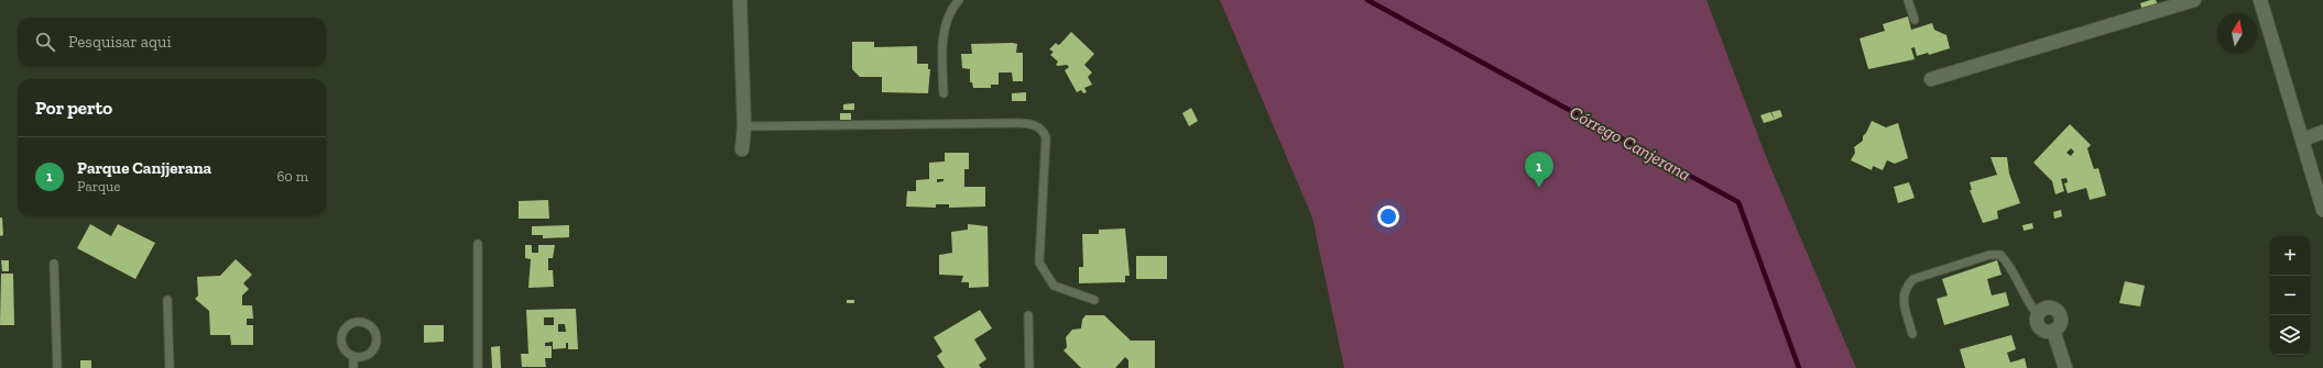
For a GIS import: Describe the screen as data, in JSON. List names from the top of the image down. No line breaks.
{"water":["Córrego Canjerana"],"north":"top","page":{"search":"Pesquisar aqui","heading":"Por perto","list":[{"mark":"1","name":"Parque Canjjerana","note":"Parque","value":"60 m"}],"pins":"1","map_buttons":["+","−"]}}
